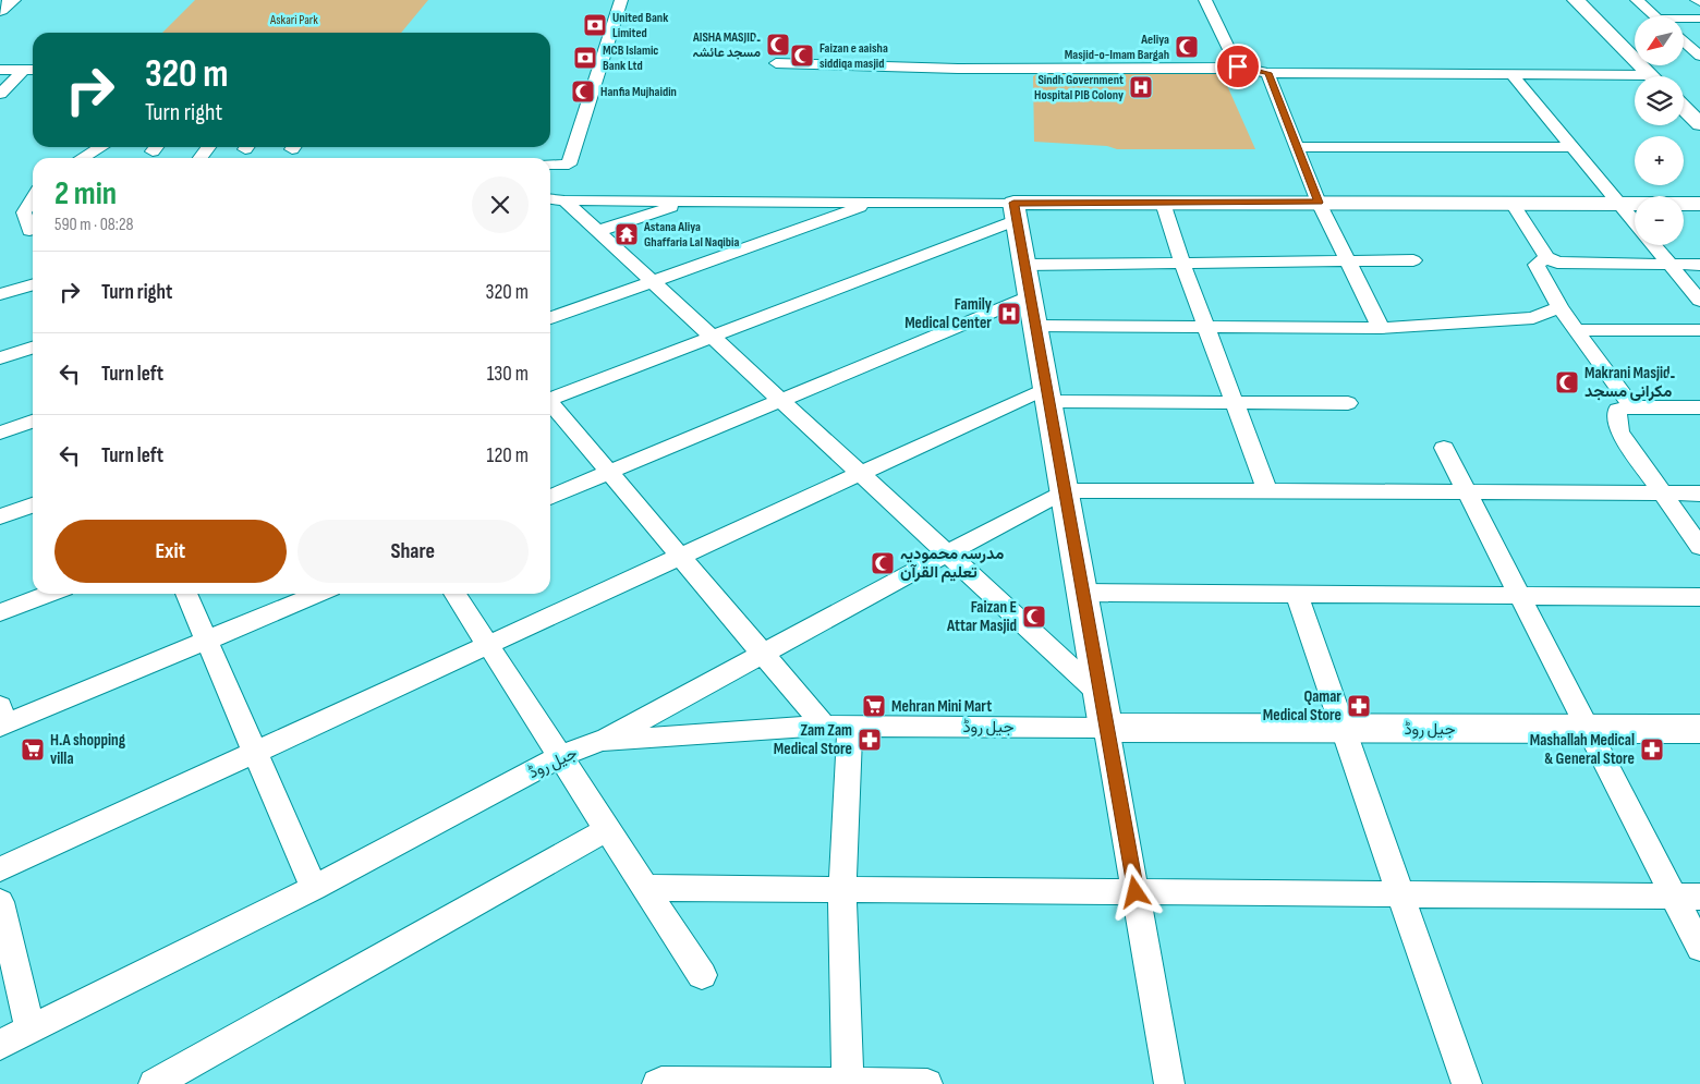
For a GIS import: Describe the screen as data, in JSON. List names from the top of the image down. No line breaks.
{"streets":{"street":["جیل روڈ"]},"parks":["Askari Park"],"places":{"bank":["United Bank Limited","MCB Islamic Bank Ltd"],"mosque":["AISHA MASJID۔ مسجد عائشہ","Aeliya Masjid-o-Imam Bargah","Faizan e aaisha siddiqa masjid","Hanfia Mujhaidin","Makrani Masjid۔ مکرانی مسجد","مدرسہ محمودیہ تعلیم القرآن","Faizan E Attar Masjid"],"hospital":["Sindh Government Hospital PIB Colony","Family Medical Center"],"temple":["Astana Aliya Ghaffaria Lal Naqibia"],"supermarket":["Mehran Mini Mart","H.A shopping villa"],"pharmacy":["Qamar Medical Store","Zam Zam Medical Store","Mashallah Medical & General Store"]},"north":"bottom left","page":{"map_buttons":["+","−"],"turn":["320 m","Turn right"],"heading":["2 min","590 m · 08:28"],"list":[{"name":"Turn right","value":"320 m"},{"name":"Turn left","value":"130 m"},{"name":"Turn left","value":"120 m"}],"buttons":["Exit","Share"]}}
